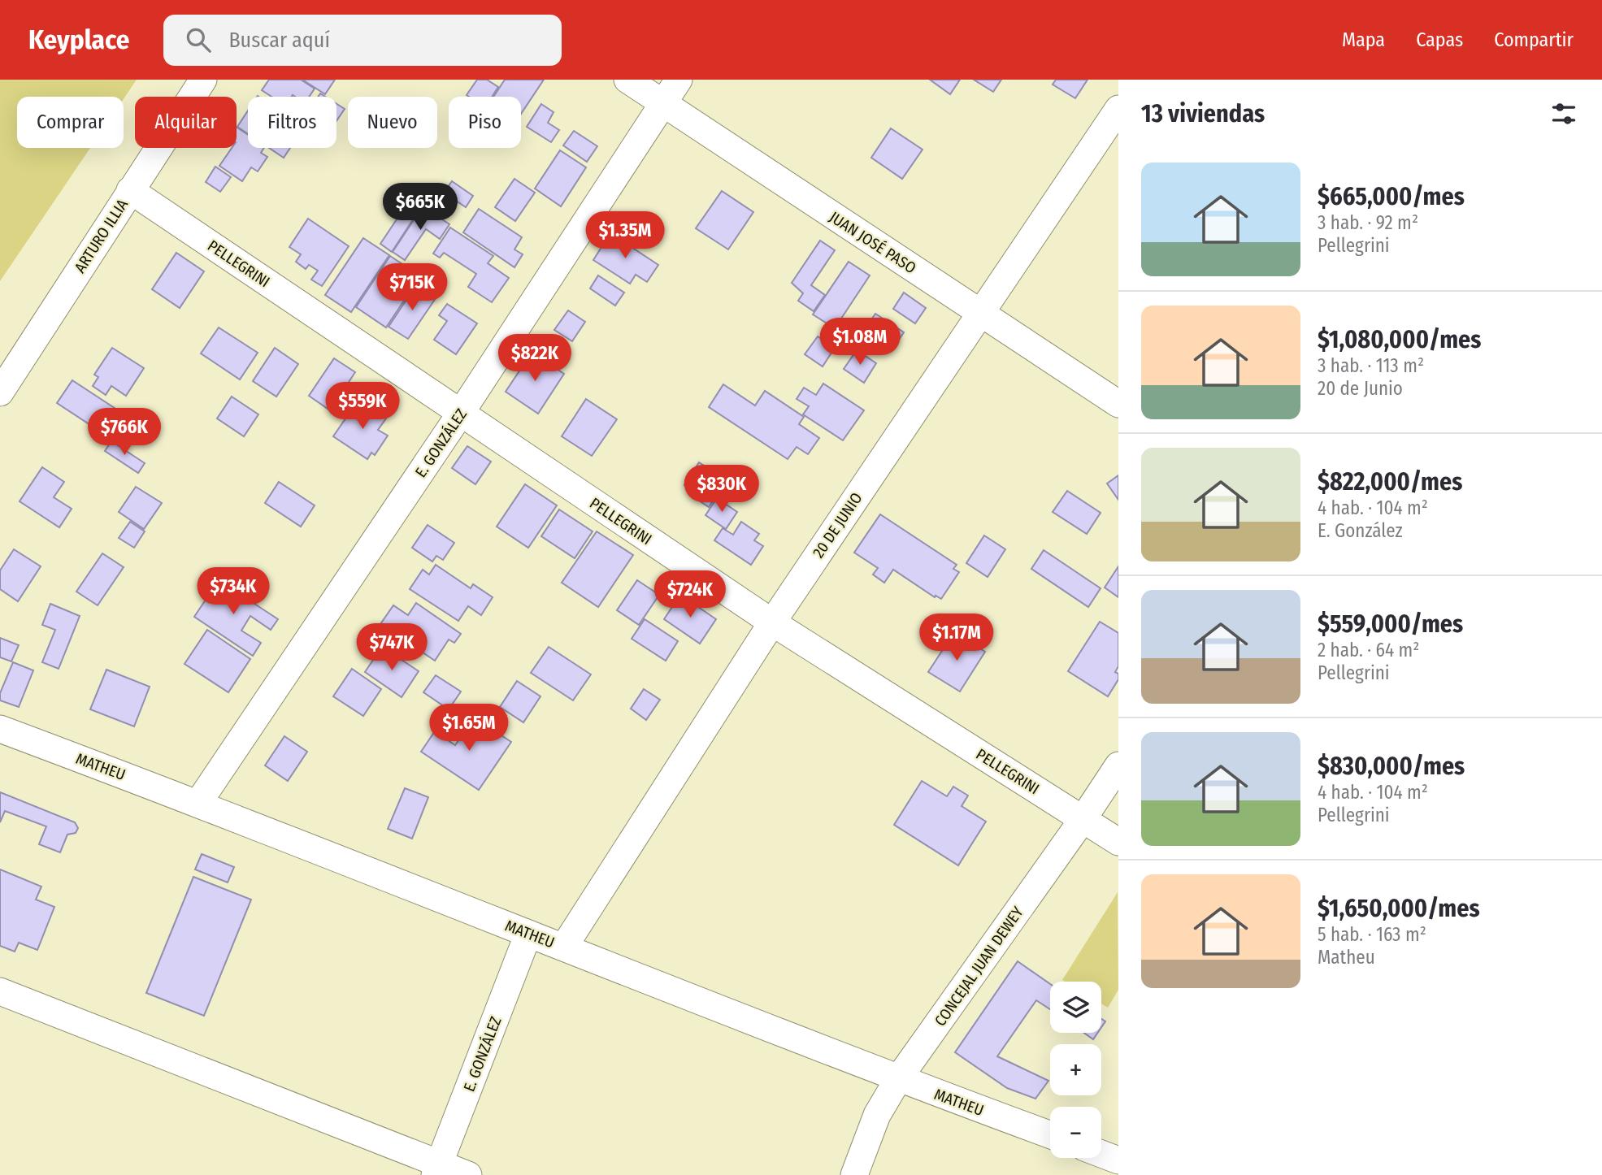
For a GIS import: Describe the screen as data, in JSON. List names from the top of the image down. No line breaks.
{"streets":{"street":["ARTURO ILLIA","JUAN JOSÉ PASO","PELLEGRINI","E. GONZÁLEZ","20 DE JUNIO","MATHEU","CONCEJAL JUAN DEWEY"]},"crossings":[["ARTURO ILLIA","PELLEGRINI"],["JUAN JOSÉ PASO","E. GONZÁLEZ"],["JUAN JOSÉ PASO","20 DE JUNIO"],["PELLEGRINI","E. GONZÁLEZ"],["PELLEGRINI","20 DE JUNIO"],["PELLEGRINI","CONCEJAL JUAN DEWEY"],["E. GONZÁLEZ","MATHEU"],["20 DE JUNIO","MATHEU"],["MATHEU","CONCEJAL JUAN DEWEY"]],"page":{"header":"Keyplace","search":"Buscar aquí","nav":["Mapa","Capas","Compartir"],"heading":"13 viviendas","chip":["Comprar","Alquilar","Filtros","Nuevo","Piso"],"list":[{"name":"$665,000/mes","note":"3 hab. · 92 m² · Pellegrini"},{"name":"$1,080,000/mes","note":"3 hab. · 113 m² · 20 de Junio"},{"name":"$822,000/mes","note":"4 hab. · 104 m² · E. González"},{"name":"$559,000/mes","note":"2 hab. · 64 m² · Pellegrini"},{"name":"$830,000/mes","note":"4 hab. · 104 m² · Pellegrini"},{"name":"$1,650,000/mes","note":"5 hab. · 163 m² · Matheu"}],"price":["$665K","$1.35M","$715K","$1.08M","$822K","$559K","$766K","$830K","$734K","$724K","$1.17M","$747K","$1.65M"],"map_buttons":["+","−"]}}
